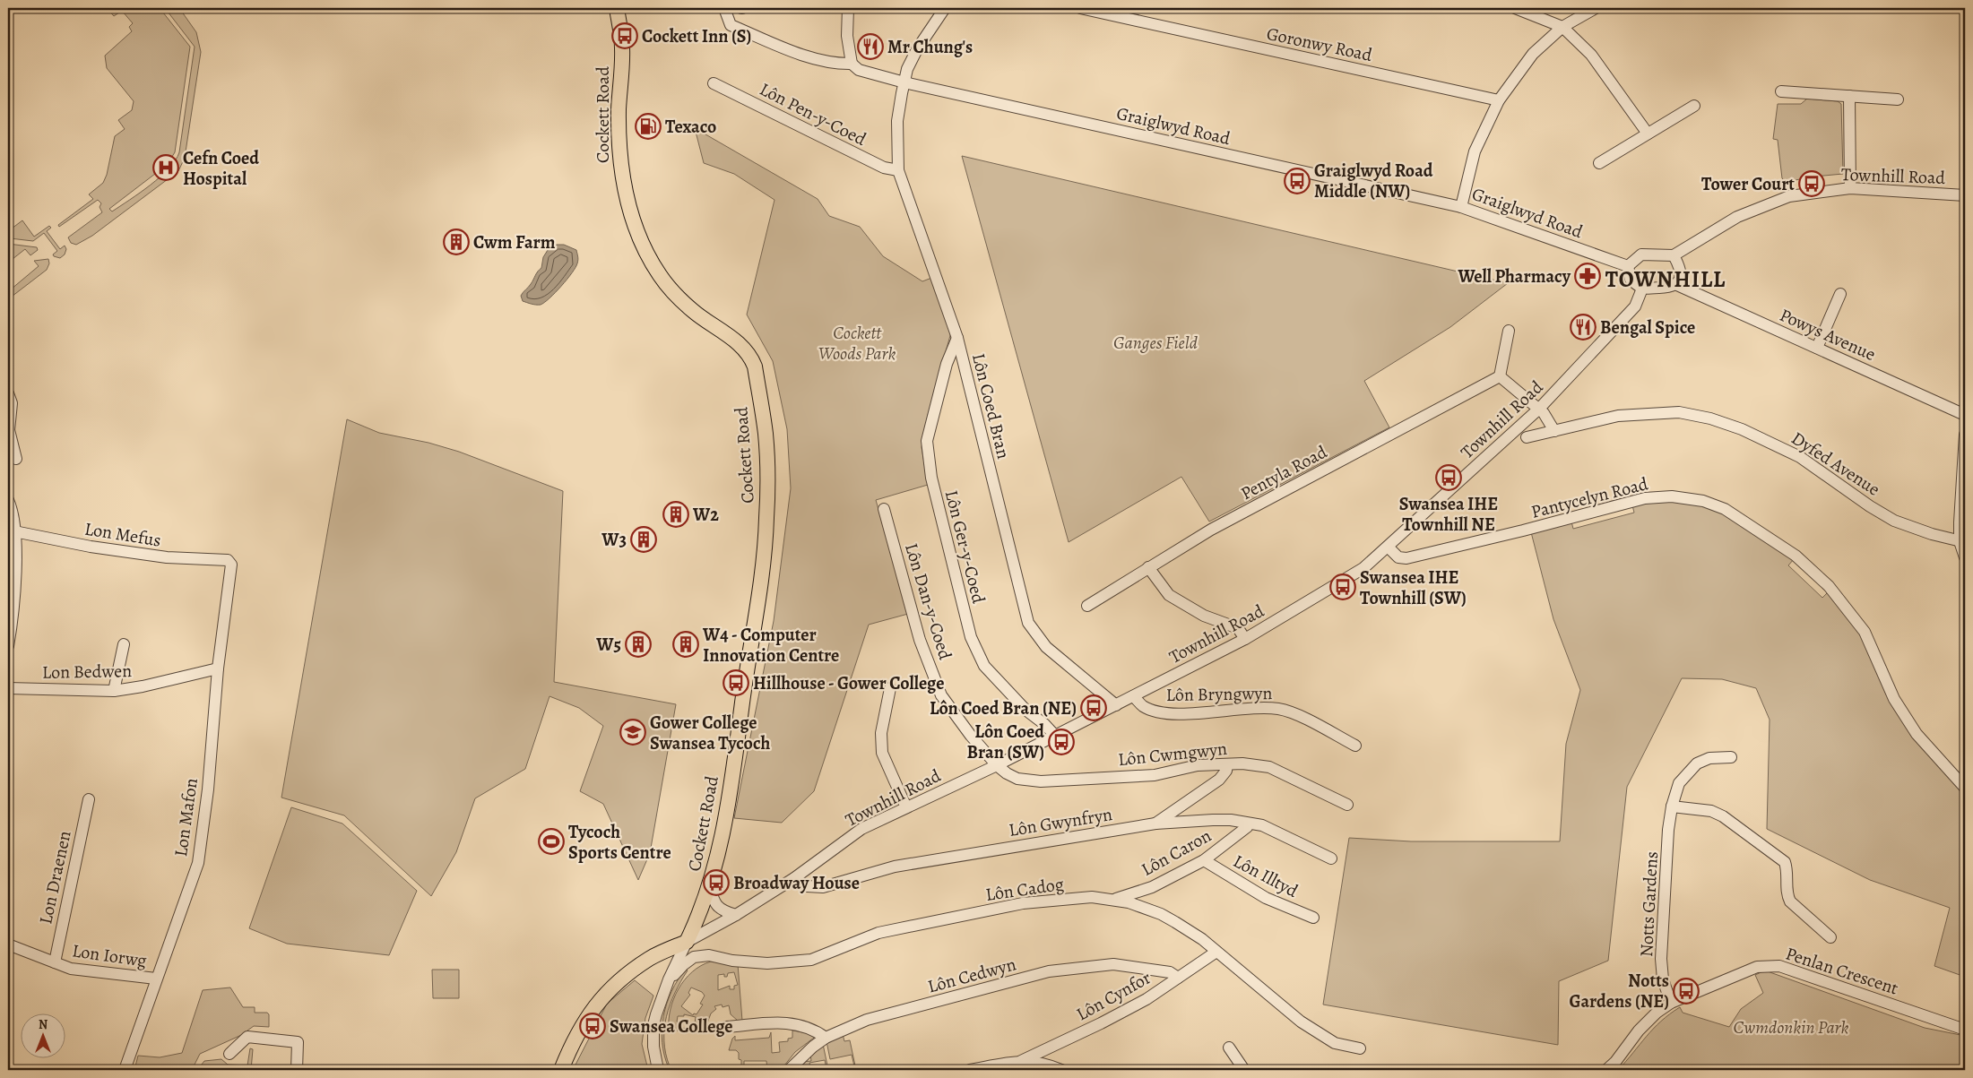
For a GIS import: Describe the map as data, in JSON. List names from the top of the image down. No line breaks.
{"streets":{"main road":["Cockett Road"],"street":["Goronwy Road","Lôn Pen-y-Coed","Graiglwyd Road","Townhill Road","Powys Avenue","Lôn Coed Bran","Dyfed Avenue","Pentyla Road","Pantycelyn Road","Lon Mefus","Lôn Ger-y-Coed","Lôn Dan-y-Coed","Lon Bedwen","Lôn Bryngwyn","Lôn Cwmgwyn","Lon Mafon","Lôn Gwynfryn","Lôn Caron","Lôn Illtyd","Lon Draenen","Lôn Cadog","Notts Gardens","Lon Iorwg","Penlan Crescent","Lôn Cedwyn","Lôn Cynfor"]},"crossings":[["Lôn Pen-y-Coed","Lôn Coed Bran"],["Cockett Road","Townhill Road"],["Graiglwyd Road","Townhill Road"],["Graiglwyd Road","Powys Avenue"],["Graiglwyd Road","Lôn Coed Bran"],["Townhill Road","Powys Avenue"],["Townhill Road","Lôn Coed Bran"],["Townhill Road","Pantycelyn Road"],["Townhill Road","Lôn Ger-y-Coed"],["Townhill Road","Lôn Dan-y-Coed"],["Townhill Road","Lôn Bryngwyn"],["Townhill Road","Lôn Cwmgwyn"],["Townhill Road","Lôn Gwynfryn"],["Lôn Coed Bran","Lôn Ger-y-Coed"],["Lon Mefus","Lon Mafon"],["Lôn Dan-y-Coed","Lôn Cwmgwyn"],["Lon Bedwen","Lon Mafon"],["Lon Mafon","Lon Iorwg"],["Lôn Gwynfryn","Lôn Caron"],["Lôn Caron","Lôn Illtyd"],["Lôn Caron","Lôn Cadog"],["Lon Draenen","Lon Iorwg"],["Lôn Cadog","Lôn Cynfor"],["Notts Gardens","Penlan Crescent"],["Lôn Cedwyn","Lôn Cynfor"]],"districts":["TOWNHILL"],"parks":["Cockett Woods Park","Ganges Field","Cwmdonkin Park"],"places":{"bus stop":["Cockett Inn (S)","Graiglwyd Road Middle (NW)","Tower Court","Swansea IHE Townhill NE","Swansea IHE Townhill (SW)","Hillhouse - Gower College","Lôn Coed Bran (NE)","Lôn Coed Bran (SW)","Broadway House","Notts Gardens (NE)","Swansea College"],"restaurant":["Mr Chung's","Bengal Spice"],"fuel station":["Texaco"],"hospital":["Cefn Coed Hospital"],"building":["Cwm Farm","W2","W3","W5","W4 - Computer Innovation Centre"],"pharmacy":["Well Pharmacy"],"school or university":["Gower College Swansea Tycoch"],"sports":["Tycoch Sports Centre"]},"north":"top"}
